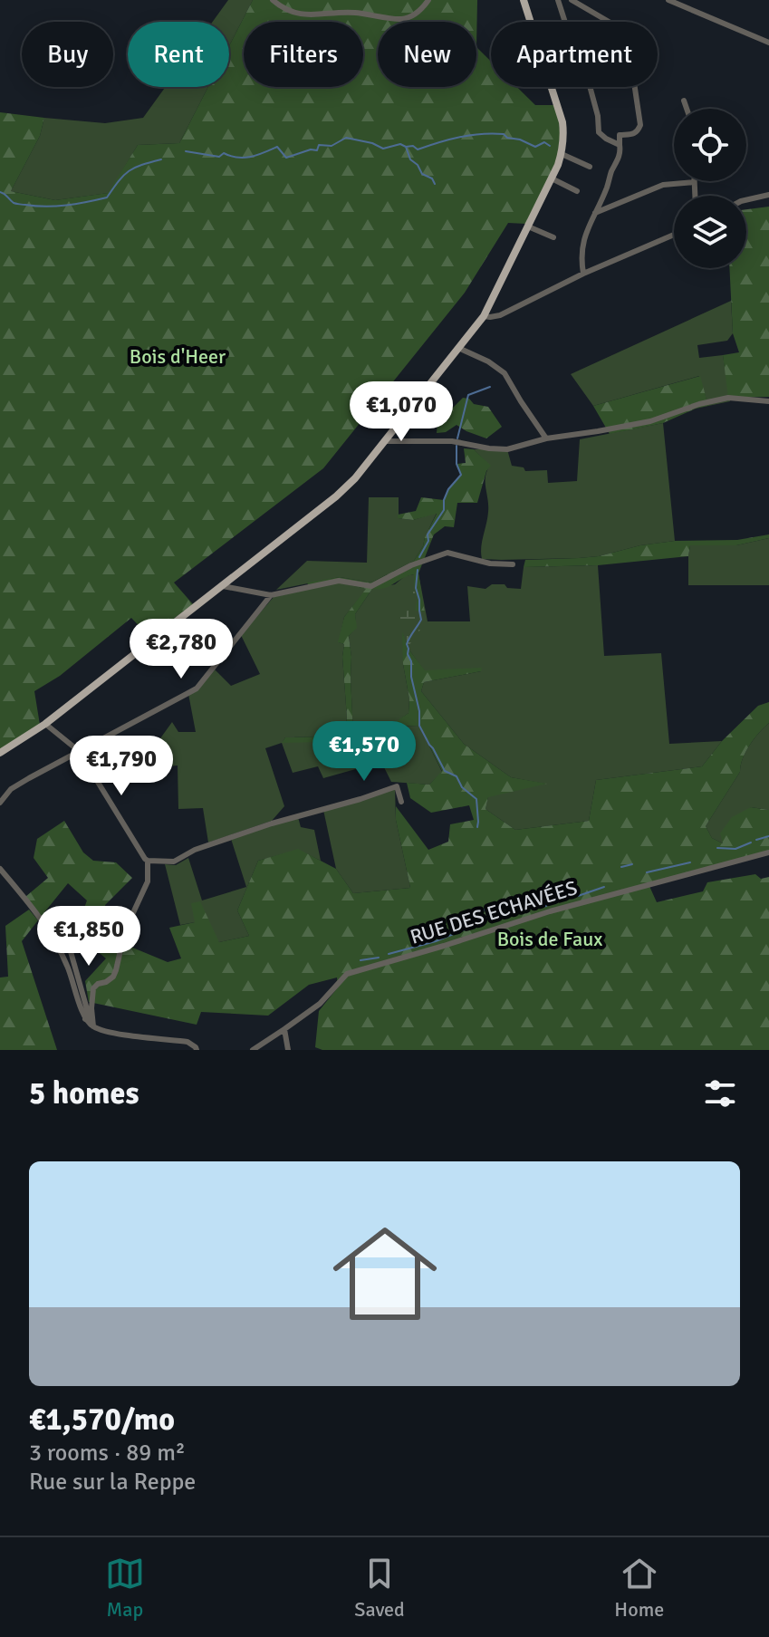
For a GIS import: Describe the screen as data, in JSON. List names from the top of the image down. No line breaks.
{"streets":{"street":["RUE DES ECHAVÉES"]},"parks":["Bois d'Heer","Bois de Faux"],"page":{"chip":["Buy","Rent","Filters","New","Apartment"],"price":["€1,070","€2,780","€1,570","€1,790","€1,850"],"heading":"5 homes","list":[{"name":"€1,570/mo","note":"3 rooms · 89 m² · Rue sur la Reppe"}],"tabs":["Map","Saved","Home"]}}
